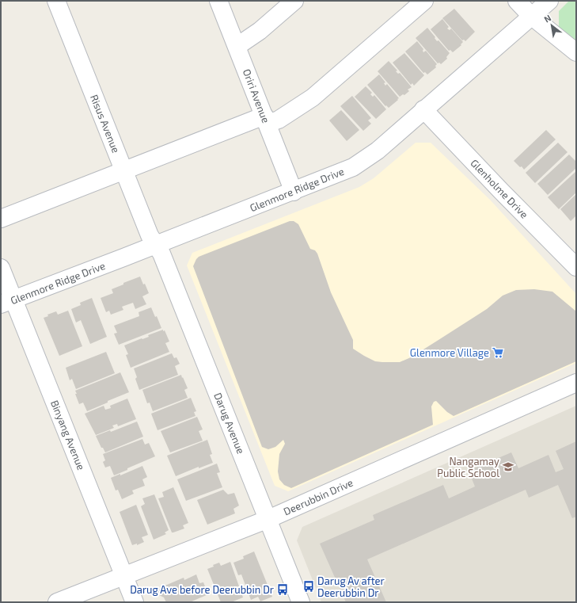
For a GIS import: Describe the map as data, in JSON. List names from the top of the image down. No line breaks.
{"streets":{"street":["Oriri Avenue","Risus Avenue","Glenholme Drive","Glenmore Ridge Drive","Darug Avenue","Binyang Avenue","Deerubbin Drive"]},"crossings":[["Oriri Avenue","Glenmore Ridge Drive"],["Risus Avenue","Glenmore Ridge Drive"],["Risus Avenue","Darug Avenue"],["Glenholme Drive","Glenmore Ridge Drive"],["Glenmore Ridge Drive","Darug Avenue"],["Glenmore Ridge Drive","Binyang Avenue"],["Darug Avenue","Deerubbin Drive"],["Binyang Avenue","Deerubbin Drive"]],"places":{"supermarket":["Glenmore Village"],"school or university":["Nangamay Public School"],"bus stop":["Darug Av after Deerubbin Dr","Darug Ave before Deerubbin Dr"]},"north":"top left"}
